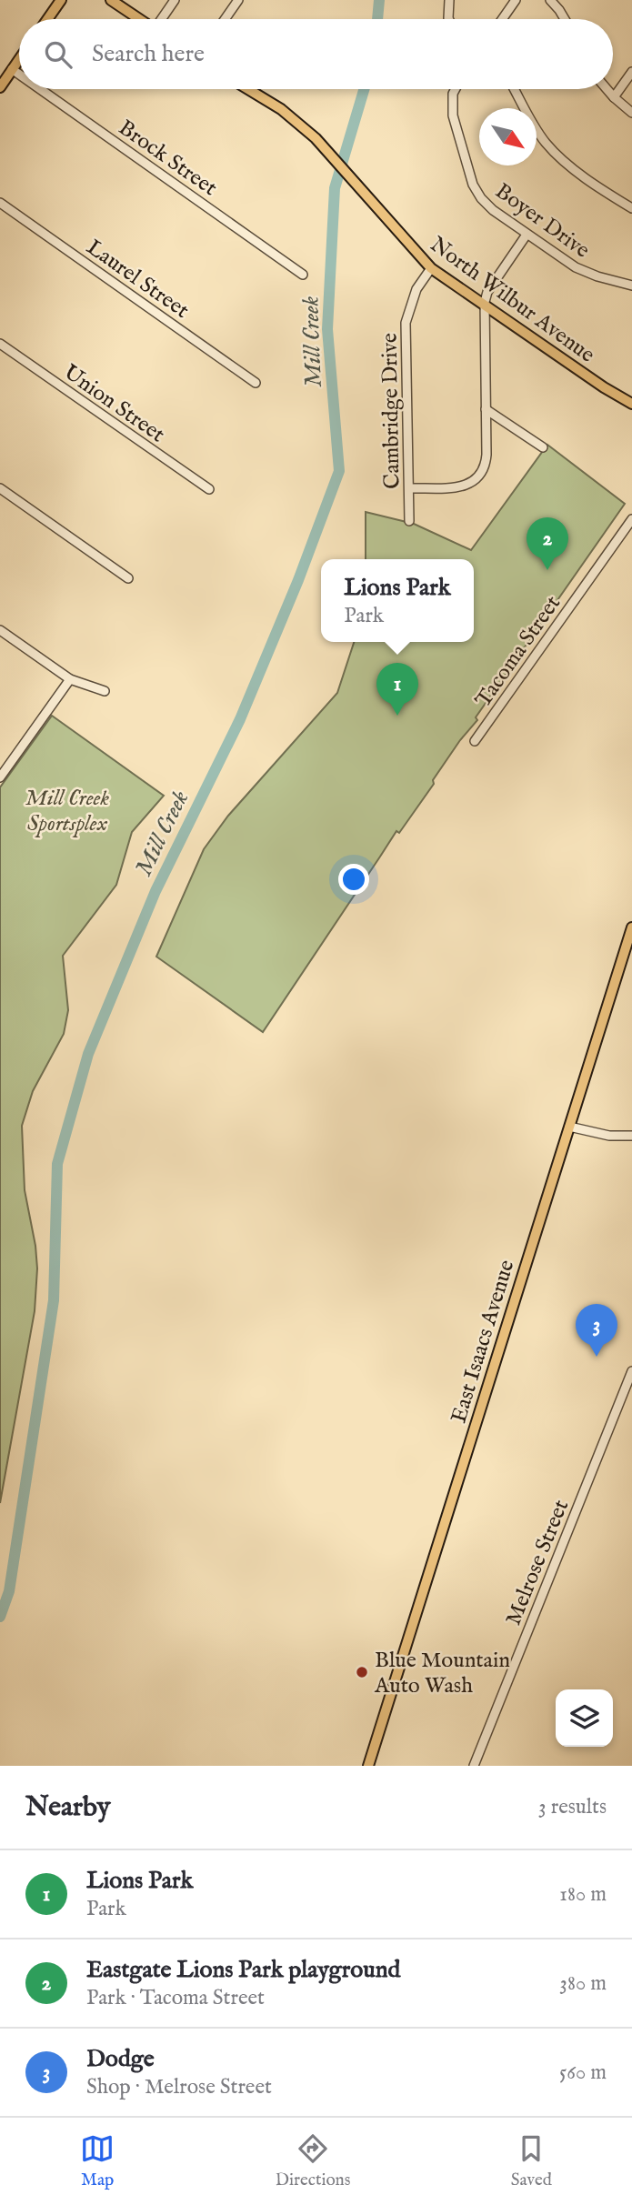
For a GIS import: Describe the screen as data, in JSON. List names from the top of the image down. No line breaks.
{"streets":{"main road":["North Wilbur Avenue","East Isaacs Avenue"],"street":["Brock Street","Boyer Drive","Laurel Street","Union Street","Cambridge Drive","Tacoma Street","Melrose Street"]},"crossings":[["North Wilbur Avenue","Cambridge Drive"]],"water":["Mill Creek"],"parks":["Mill Creek Sportsplex"],"places":["Blue Mountain Auto Wash"],"north":"bottom right","page":{"search":"Search here","pins":["2","1","3"],"popup":["Lions Park","Park"],"heading":["Nearby","3 results"],"list":[{"mark":"1","name":"Lions Park","note":"Park","value":"180 m"},{"mark":"2","name":"Eastgate Lions Park playground","note":"Park · Tacoma Street","value":"380 m"},{"mark":"3","name":"Dodge","note":"Shop · Melrose Street","value":"560 m"}],"nav":["Map","Directions","Saved"]}}
